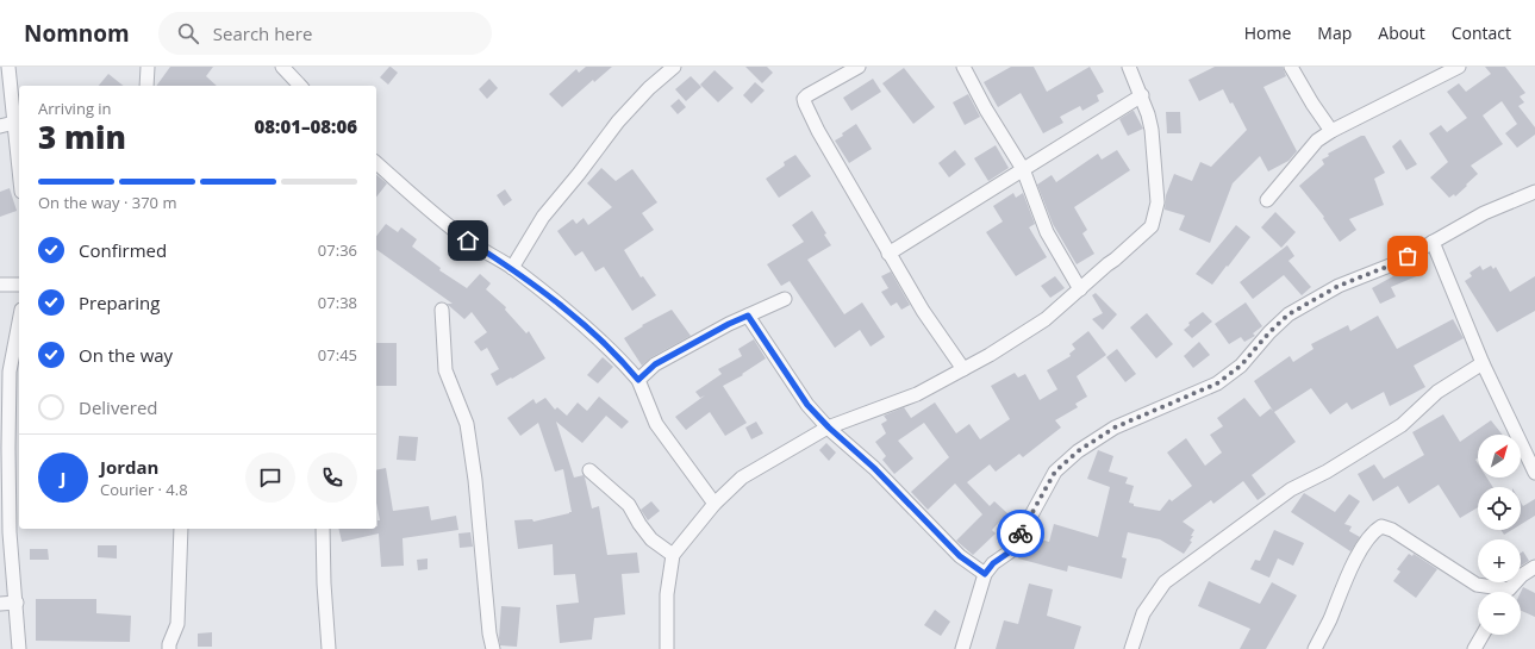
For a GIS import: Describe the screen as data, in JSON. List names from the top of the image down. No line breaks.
{"north":"top right","page":{"header":"Nomnom","search":"Search here","nav":["Home","Map","About","Contact"],"heading":["3 min","Arriving in","08:01–08:06"],"panel":["Jordan","Courier · 4.8"],"bar":"On the way · 370 m","list":[["Confirmed","07:36"],["Preparing","07:38"],["On the way","07:45"],"Delivered"],"map_buttons":["+","−"],"round":"J"}}
